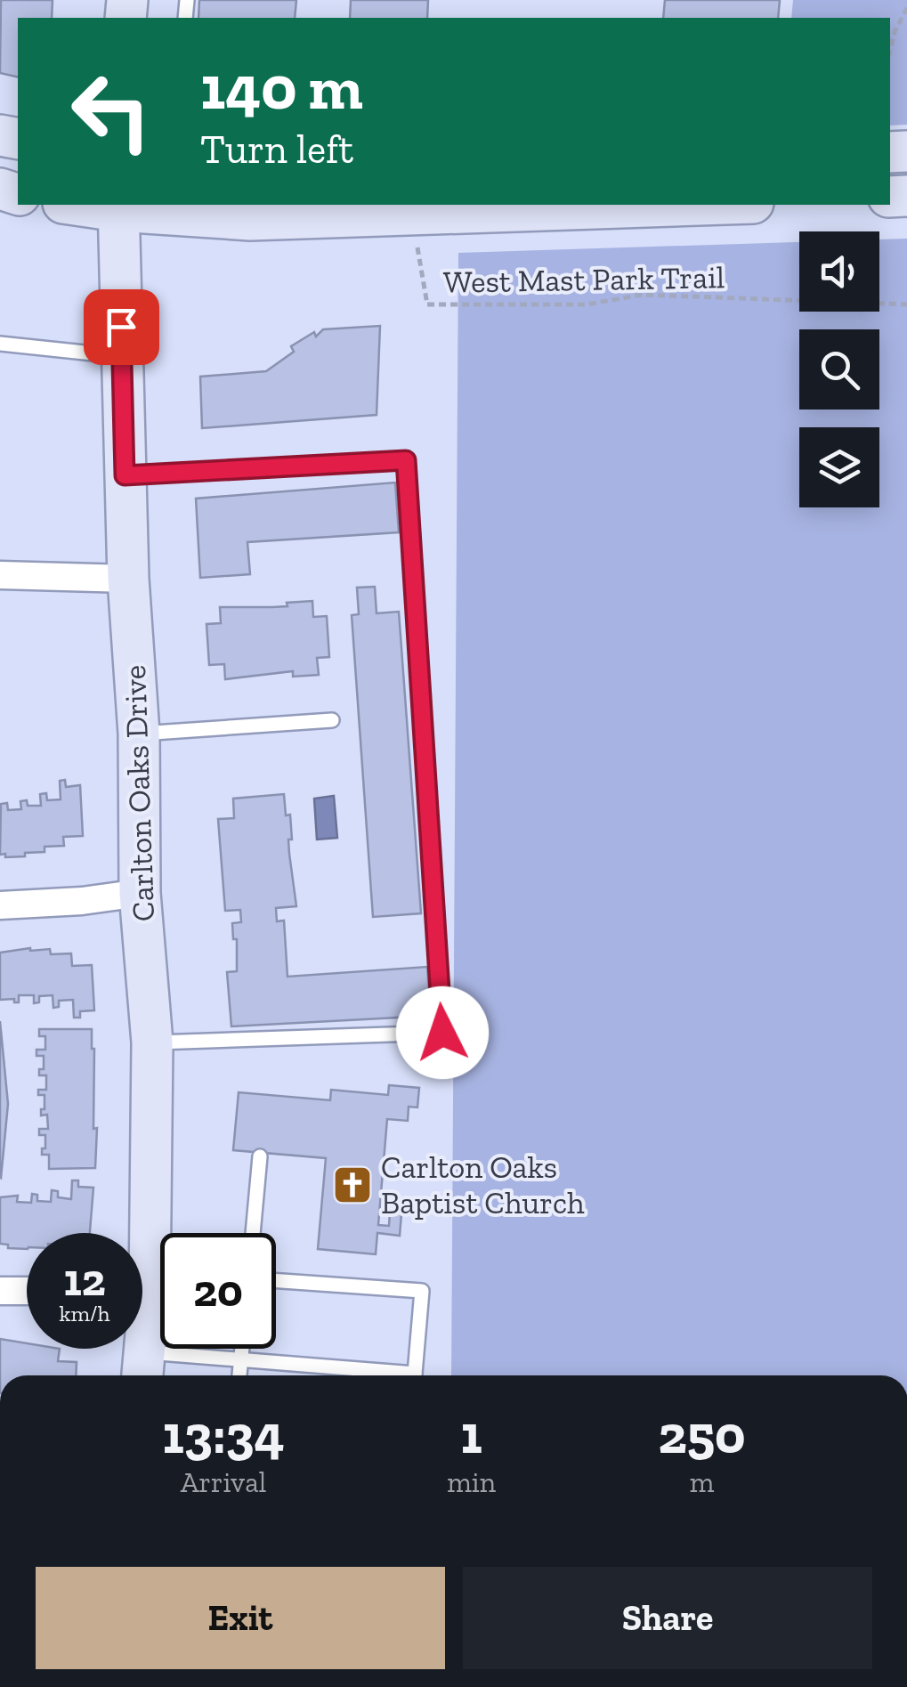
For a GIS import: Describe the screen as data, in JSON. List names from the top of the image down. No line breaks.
{"streets":{"main road":["Carlton Oaks Drive"],"path":["West Mast Park Trail"]},"places":{"church":["Carlton Oaks Baptist Church"]},"page":{"turn":["140 m","Turn left"],"speed":"12 km/h","limit":"20","eta":["13:34","Arrival","1","min","250","m"],"buttons":["Exit","Share"]}}
